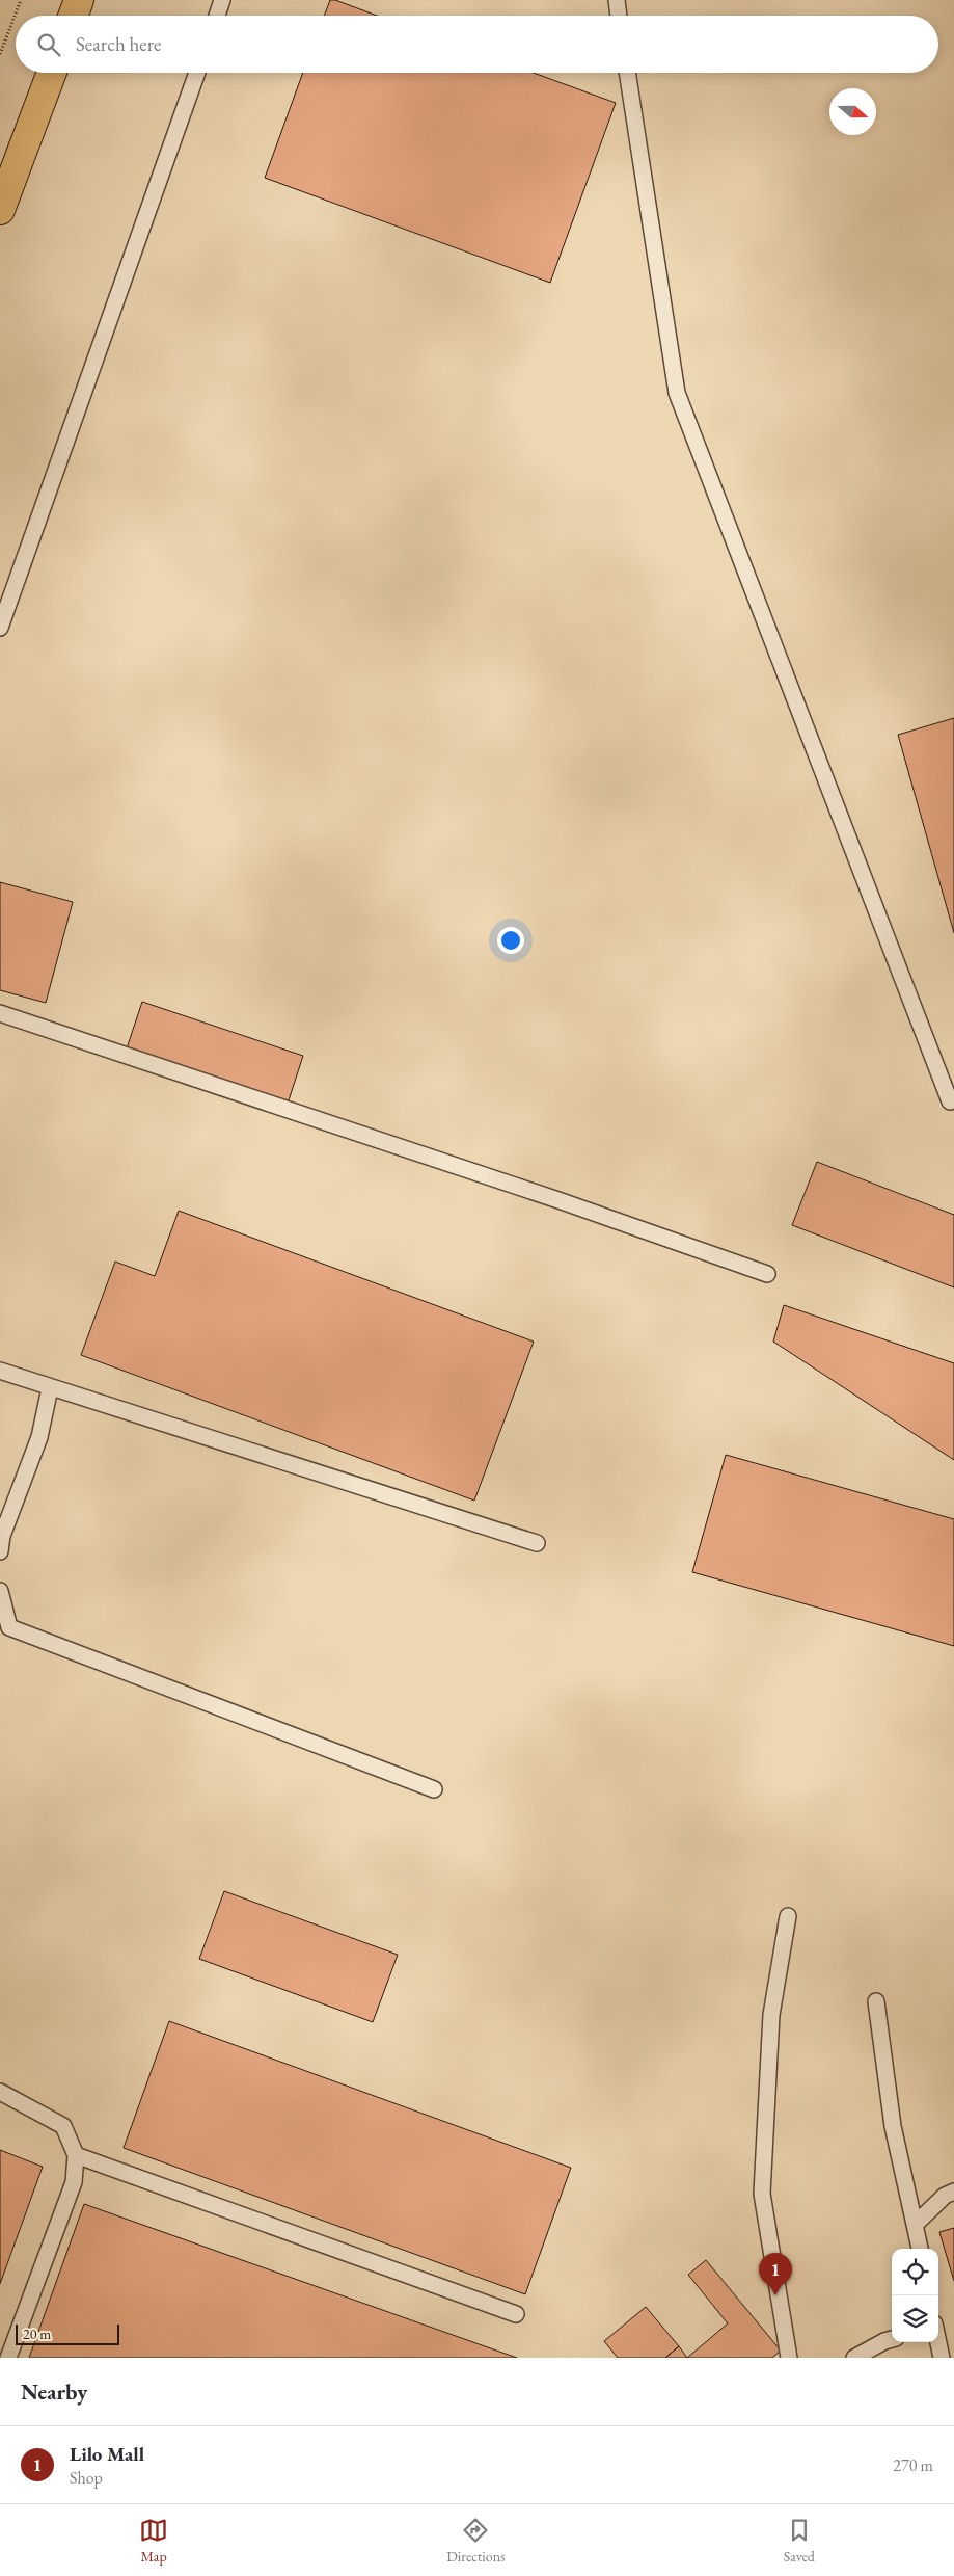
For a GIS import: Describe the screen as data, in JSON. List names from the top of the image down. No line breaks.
{"scale_bar":"20 m","north":"right","page":{"search":"Search here","pins":"1","scale":"20 m","heading":"Nearby","list":[{"mark":"1","name":"Lilo Mall","note":"Shop","value":"270 m"}],"nav":["Map","Directions","Saved"]}}
